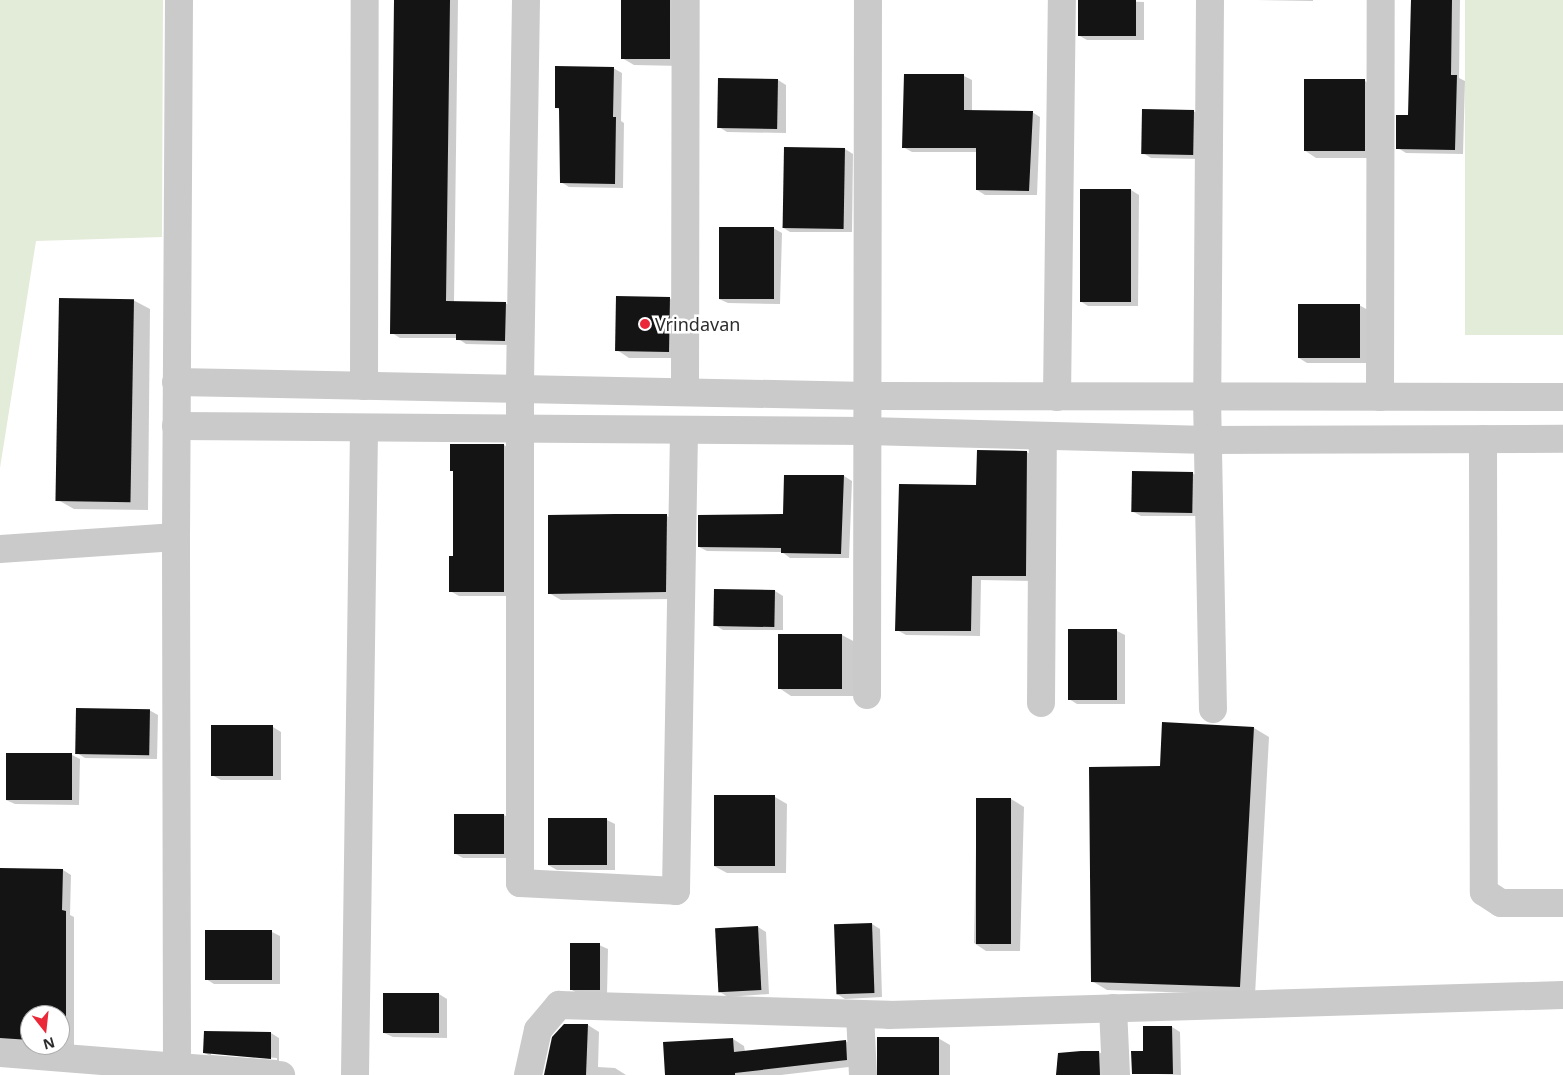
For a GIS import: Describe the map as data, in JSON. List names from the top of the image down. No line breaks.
{"places":["Vrindavan"],"north":"bottom"}
